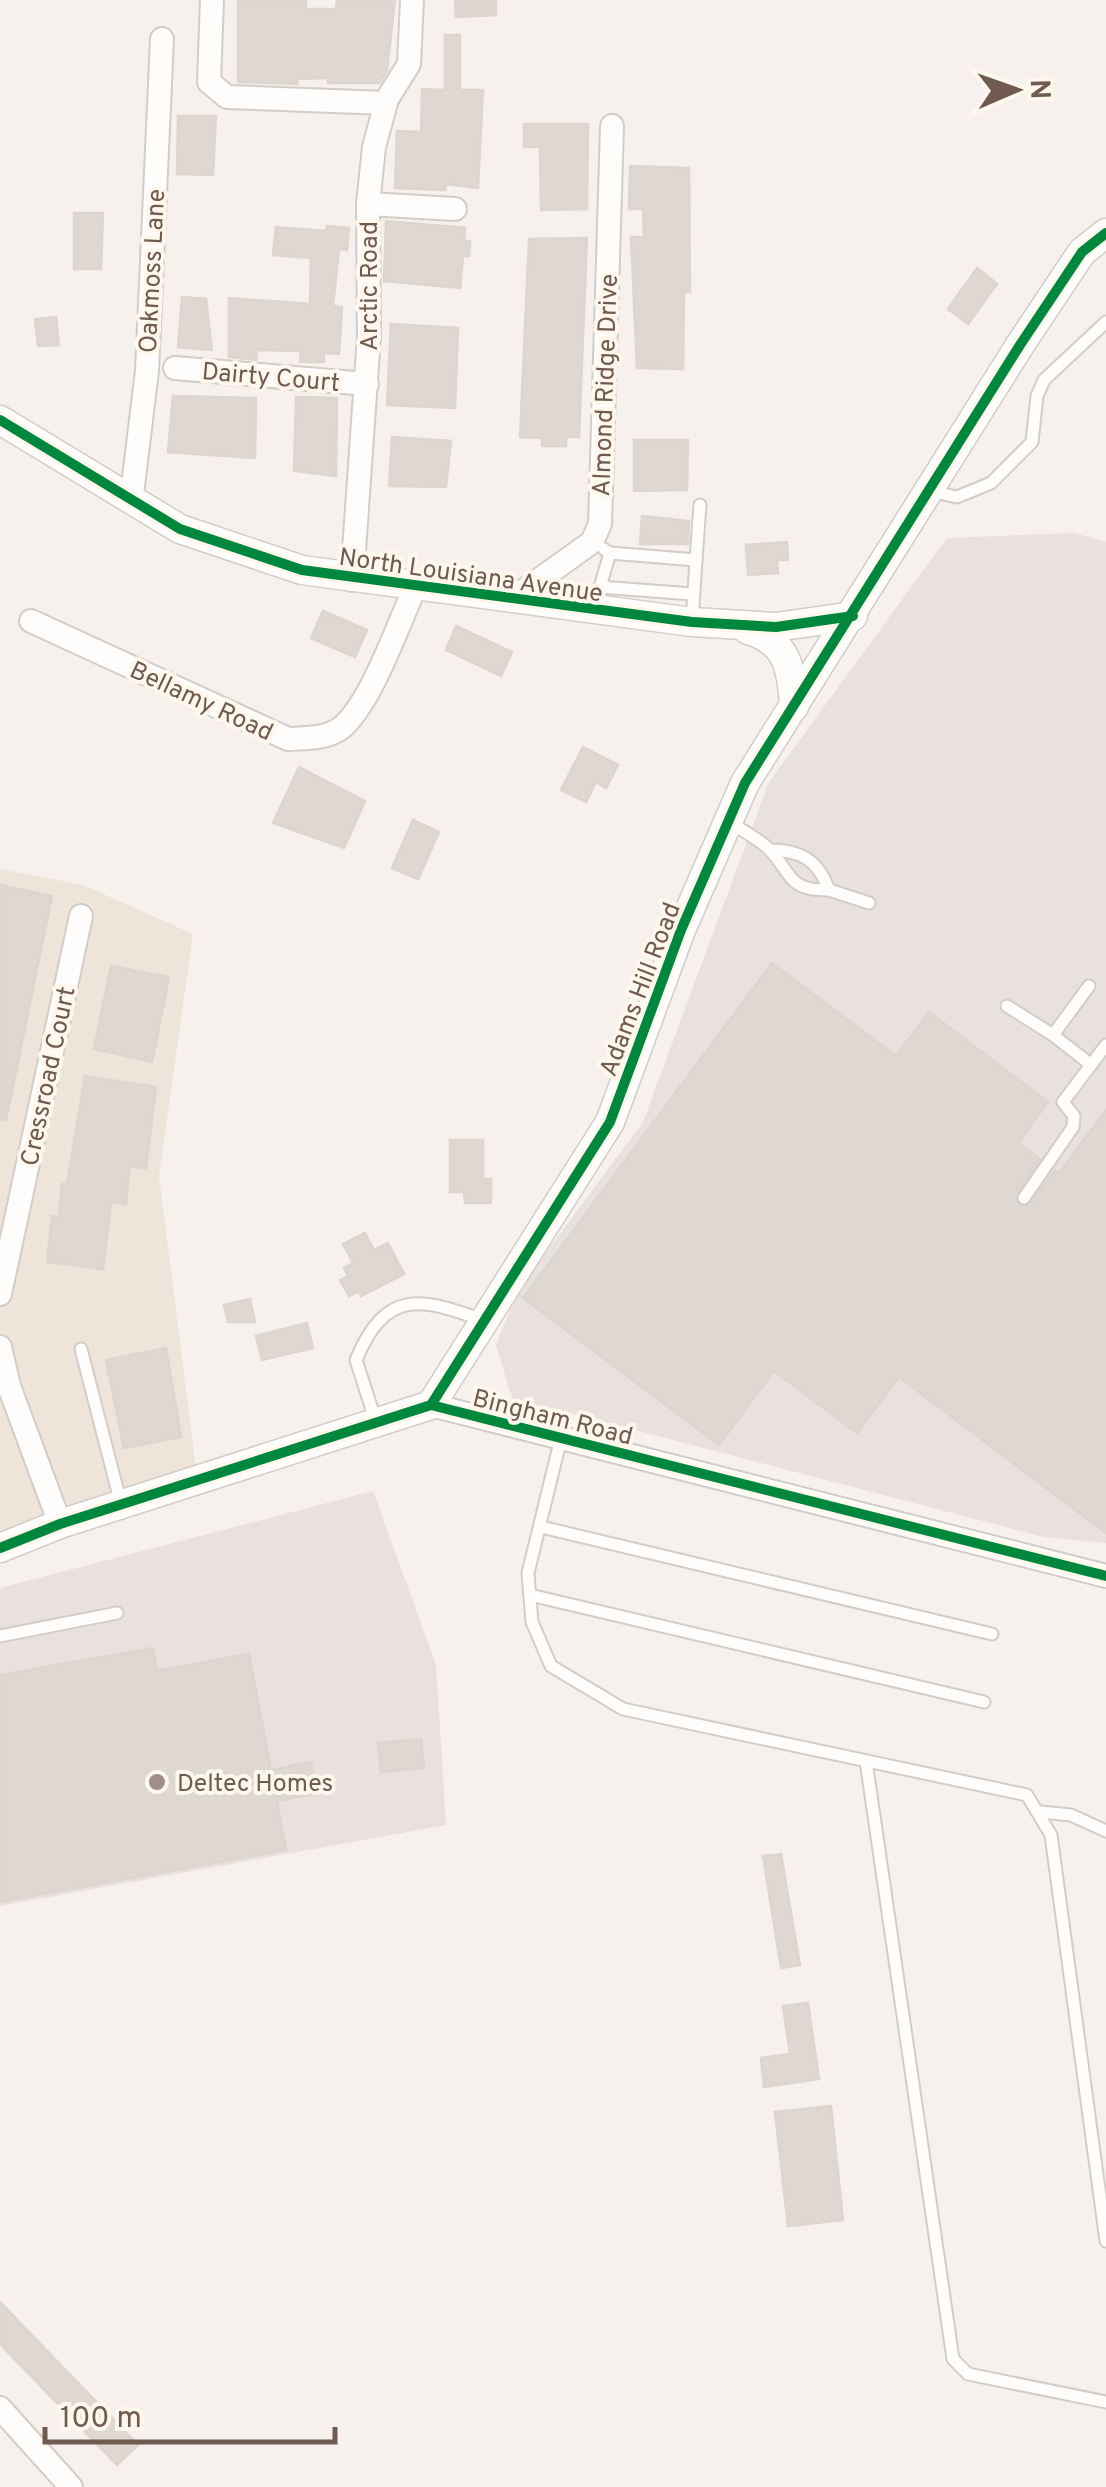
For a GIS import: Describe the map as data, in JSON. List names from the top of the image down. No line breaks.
{"streets":{"street":["Oakmoss Lane","Arctic Road","Dairty Court","Almond Ridge Drive","North Louisiana Avenue","Bellamy Road","Adams Hill Road","Cressroad Court","Bingham Road"]},"crossings":[["Oakmoss Lane","North Louisiana Avenue"],["Arctic Road","Dairty Court"],["Arctic Road","North Louisiana Avenue"],["North Louisiana Avenue","Bellamy Road"],["North Louisiana Avenue","Adams Hill Road"],["Adams Hill Road","Bingham Road"]],"places":["Deltec Homes"],"scale_bar":"100 m","north":"right"}
